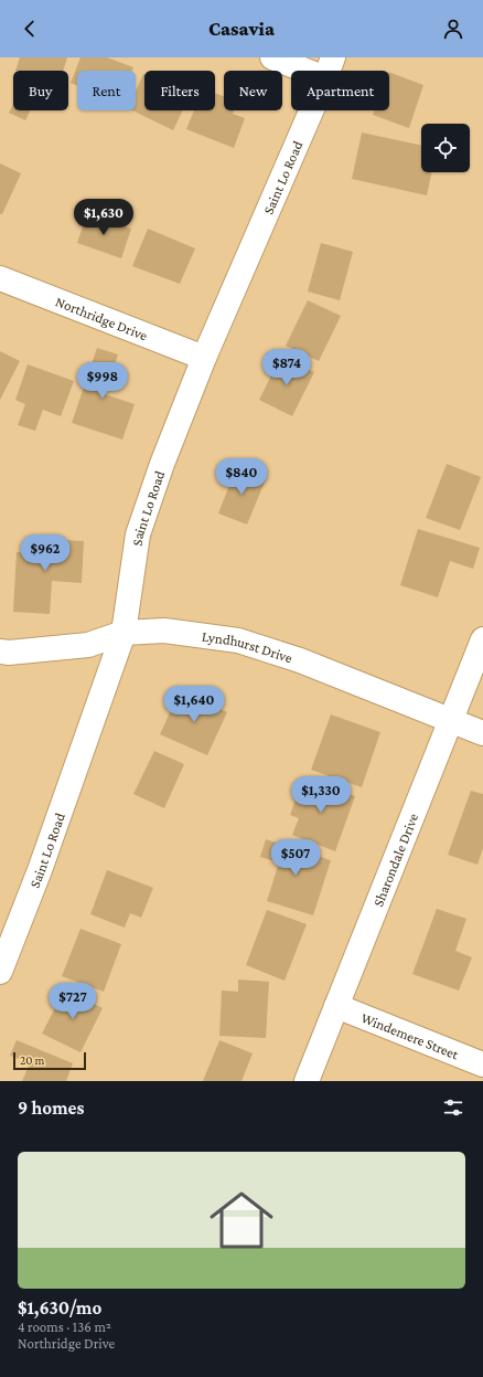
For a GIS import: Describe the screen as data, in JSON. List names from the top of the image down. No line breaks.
{"streets":{"street":["Saint Lo Road","Northridge Drive","Lyndhurst Drive","Sharondale Drive","Windemere Street"]},"crossings":[["Saint Lo Road","Northridge Drive"],["Saint Lo Road","Lyndhurst Drive"],["Lyndhurst Drive","Sharondale Drive"],["Sharondale Drive","Windemere Street"]],"scale_bar":"20 m","page":{"header":"Casavia","chip":["Buy","Rent","Filters","New","Apartment"],"price":["$1,630","$874","$998","$840","$962","$1,640","$1,330","$507","$727"],"scale":"20 m","heading":"9 homes","list":[{"name":"$1,630/mo","note":"4 rooms · 136 m² · Northridge Drive"}]}}
